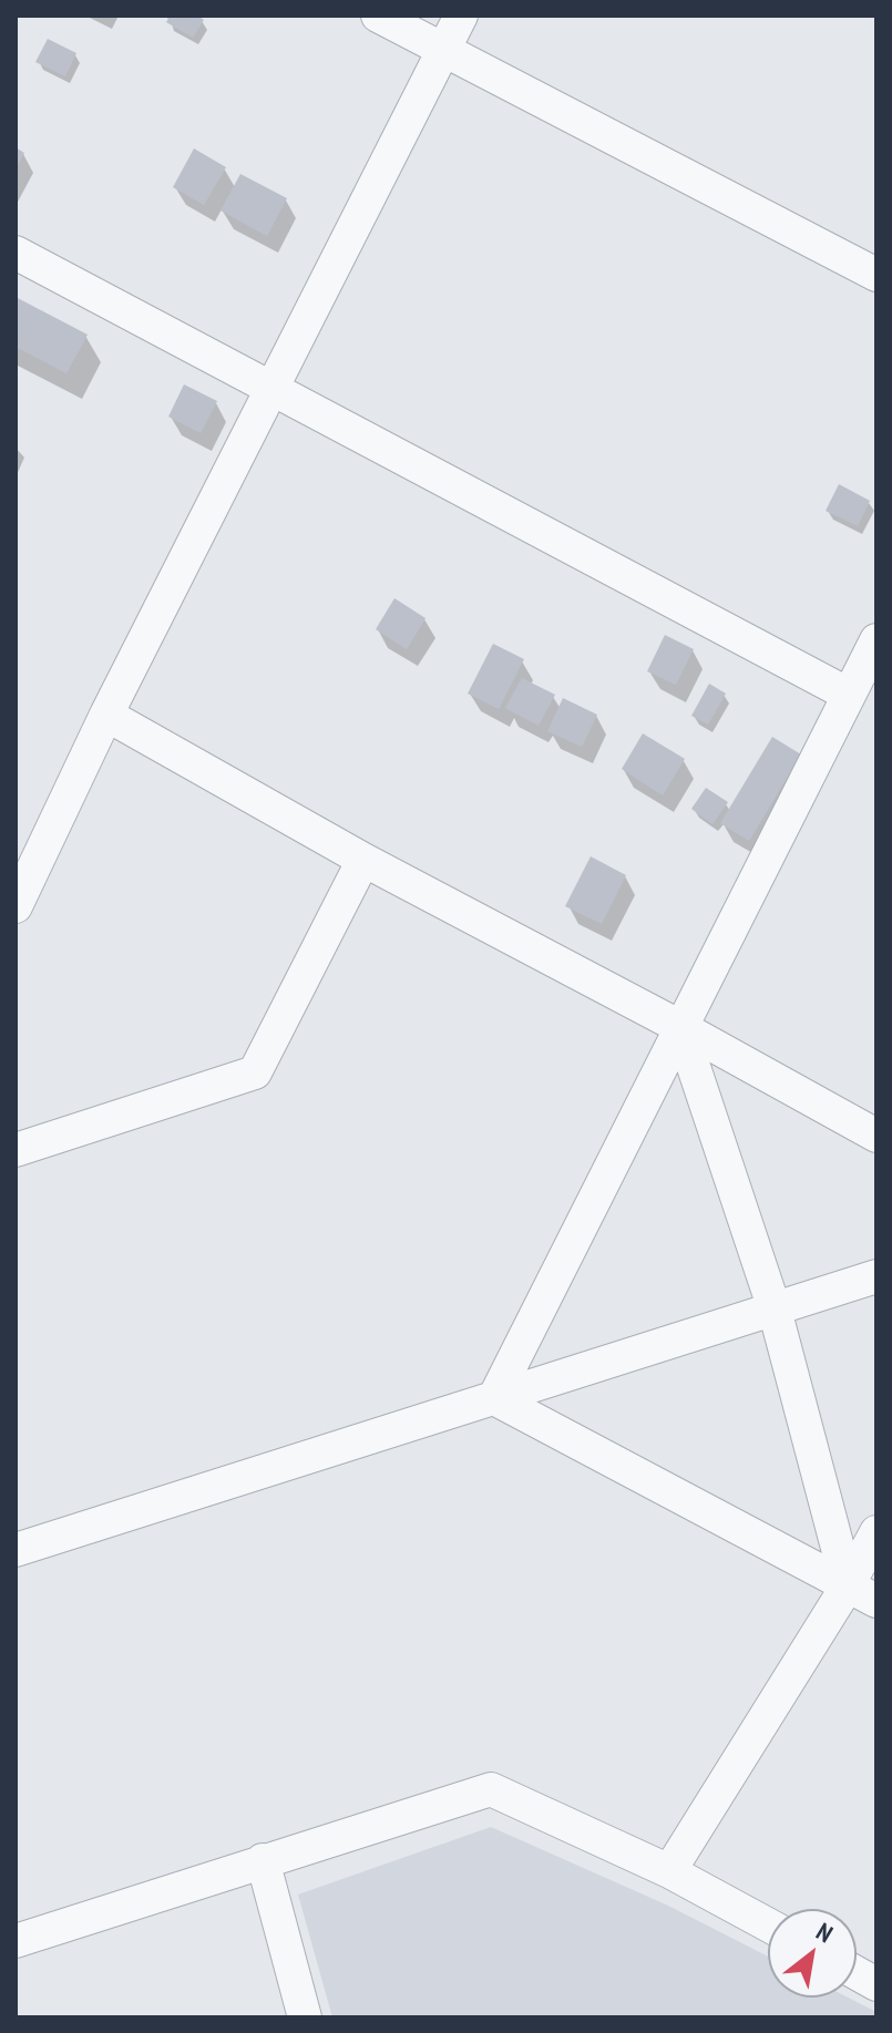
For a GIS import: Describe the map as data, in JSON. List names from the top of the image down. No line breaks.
{"north":"top right"}
